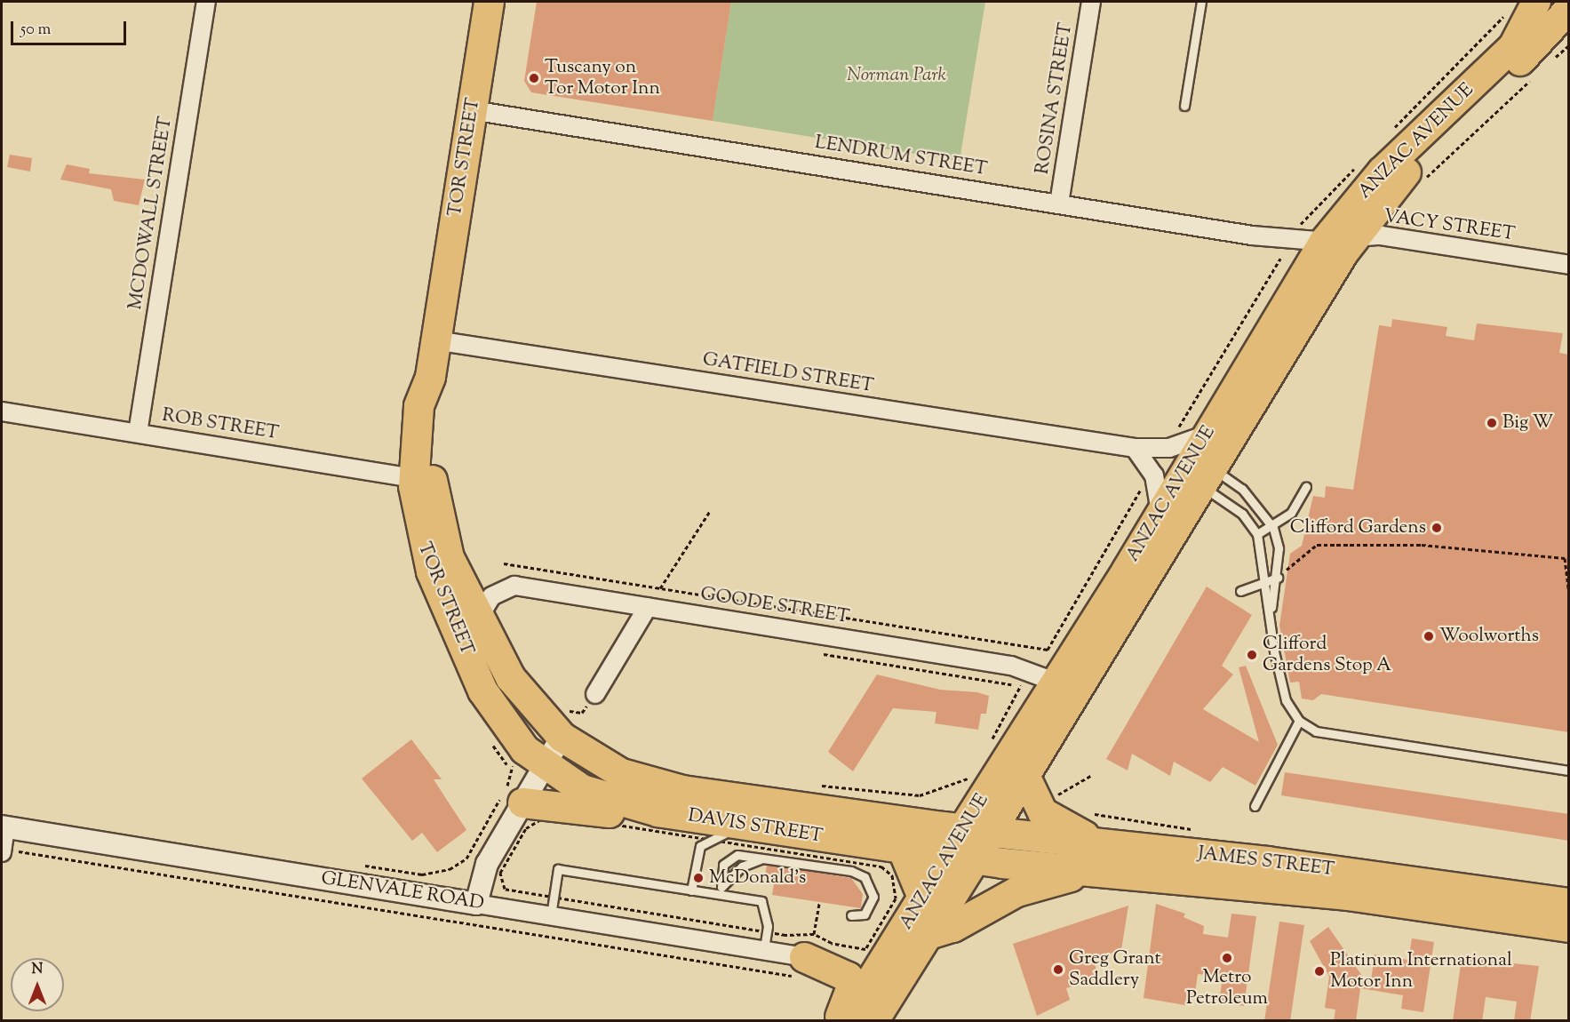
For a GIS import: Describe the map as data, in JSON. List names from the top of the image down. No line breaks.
{"streets":{"highway":["ANZAC AVENUE","TOR STREET","DAVIS STREET","JAMES STREET"],"street":["ROSINA STREET","LENDRUM STREET","MCDOWALL STREET","VACY STREET","GATFIELD STREET","ROB STREET","GOODE STREET","GLENVALE ROAD"]},"crossings":[["ROSINA STREET","LENDRUM STREET"],["ANZAC AVENUE","LENDRUM STREET"],["ANZAC AVENUE","VACY STREET"],["ANZAC AVENUE","GATFIELD STREET"],["ANZAC AVENUE","GOODE STREET"],["ANZAC AVENUE","DAVIS STREET"],["ANZAC AVENUE","JAMES STREET"],["LENDRUM STREET","TOR STREET"],["LENDRUM STREET","VACY STREET"],["TOR STREET","GATFIELD STREET"],["TOR STREET","ROB STREET"],["TOR STREET","GOODE STREET"],["TOR STREET","DAVIS STREET"],["MCDOWALL STREET","ROB STREET"],["DAVIS STREET","JAMES STREET"]],"parks":["Norman Park"],"places":["Tuscany on Tor Motor Inn","Big W","Clifford Gardens","Woolworths","Clifford Gardens Stop A","McDonald's","Metro Petroleum","Greg Grant Saddlery","Platinum International Motor Inn"],"scale_bar":"50 m","north":"top"}
